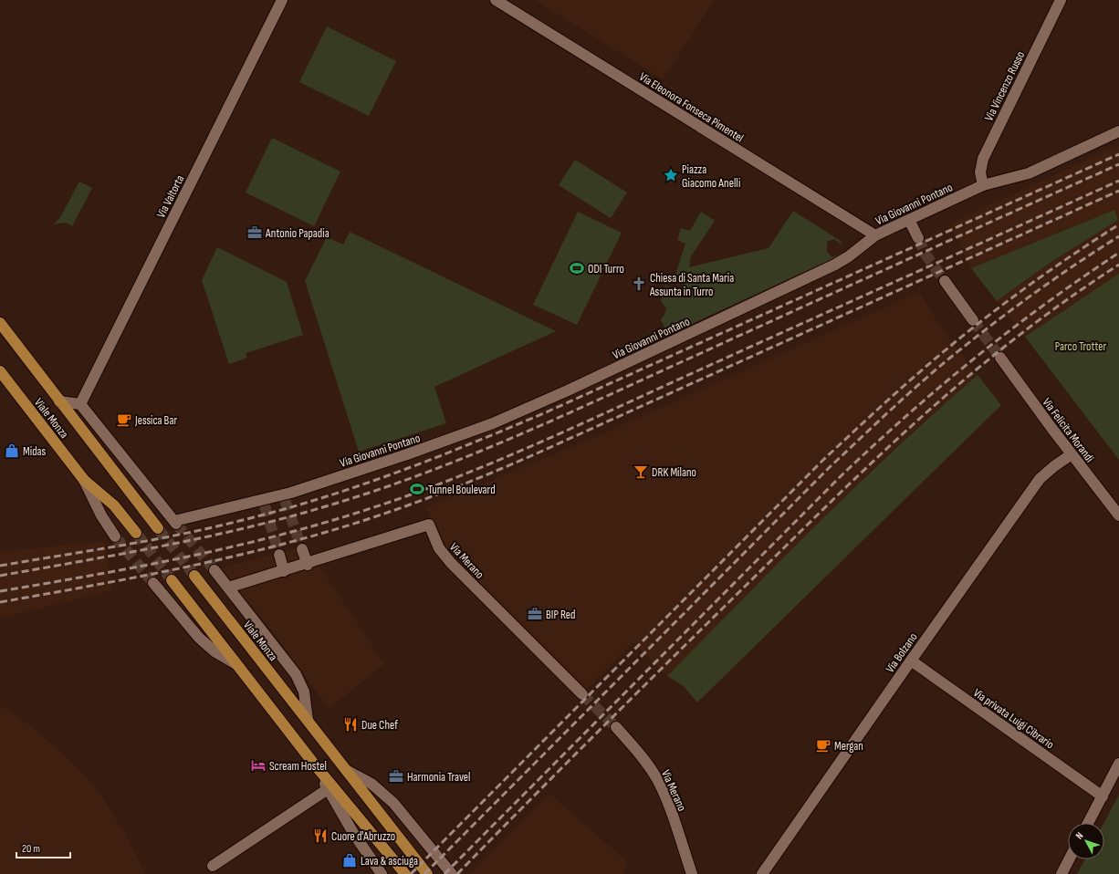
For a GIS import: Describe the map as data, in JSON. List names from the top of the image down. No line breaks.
{"streets":{"main road":["Viale Monza"],"street":["Via Vincenzo Russo","Via Eleonora Fonseca Pimentel","Via Valtorta","Via Giovanni Pontano","Via Felicita Morandi","Via Merano","Via Bolzano","Via privata Luigi Cibrario"]},"crossings":[["Via Vincenzo Russo","Via Giovanni Pontano"],["Via Eleonora Fonseca Pimentel","Via Giovanni Pontano"],["Via Valtorta","Via Giovanni Pontano"],["Via Valtorta","Viale Monza"],["Via Giovanni Pontano","Viale Monza"],["Viale Monza","Via Merano"],["Via Felicita Morandi","Via Bolzano"],["Via Bolzano","Via privata Luigi Cibrario"]],"parks":["Parco Trotter"],"places":{"place":["Piazza Giacomo Anelli"],"office":["Antonio Papadia","BIP Red","Harmonia Travel"],"sports":["ODI Turro","Tunnel Boulevard"],"church":["Chiesa di Santa Maria Assunta in Turro"],"cafe":["Jessica Bar","Mergan"],"shop":["Midas","Lava & asciuga"],"bar":["DRK Milano"],"restaurant":["Due Chef","Cuore d'Abruzzo"],"hotel":["Scream Hostel"]},"scale_bar":"20 m","north":"top left"}
